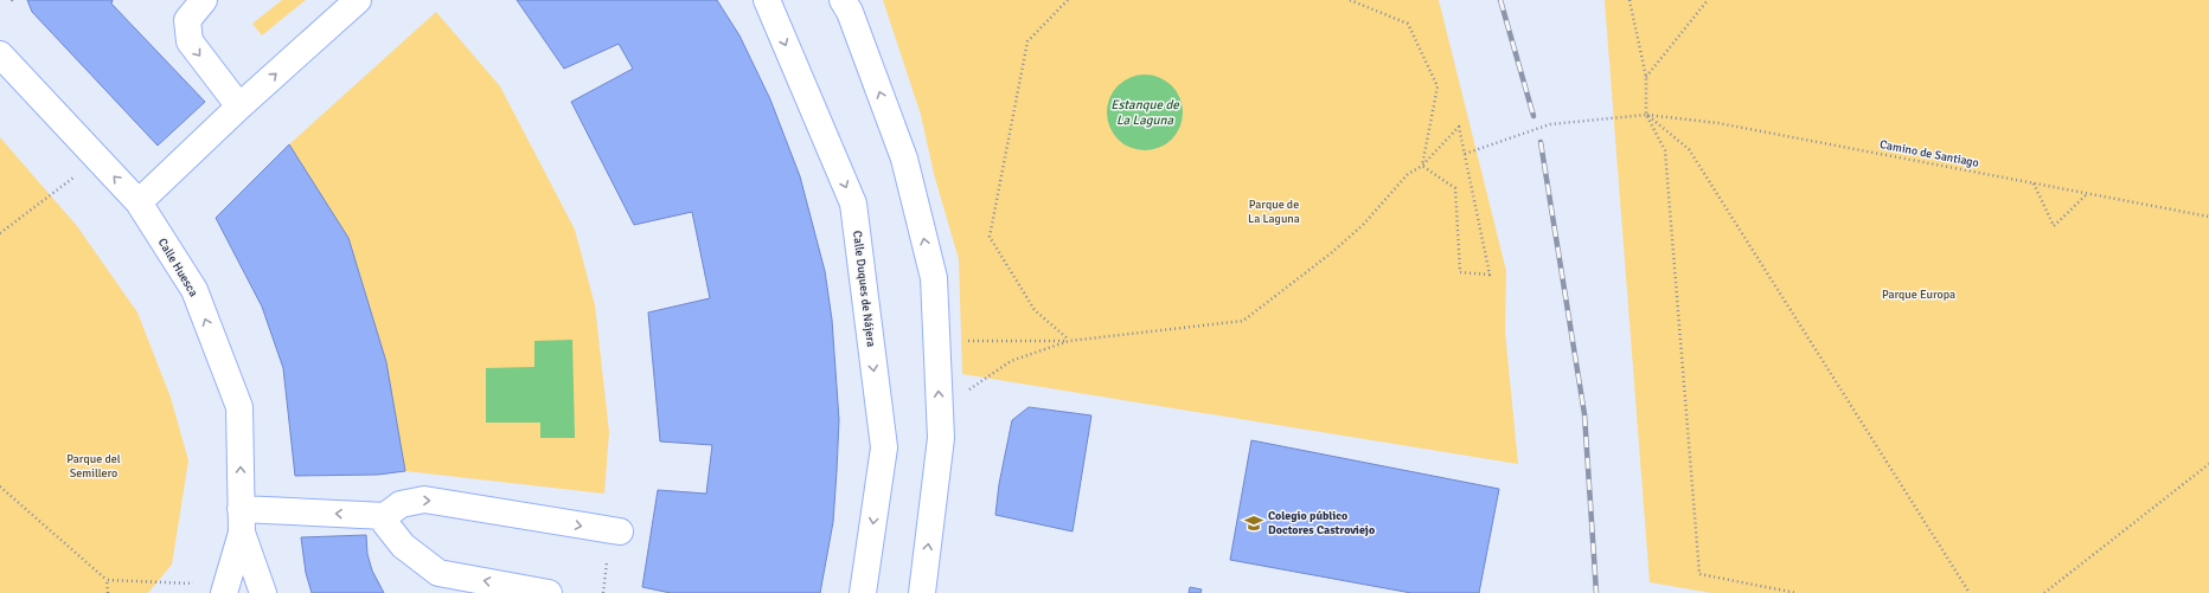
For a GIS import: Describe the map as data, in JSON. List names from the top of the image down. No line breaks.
{"streets":{"street":["Calle Huesca","Calle Duques de Nájera"],"path":["Camino de Santiago"]},"one_way":["Calle Huesca"],"water":["Estanque de La Laguna"],"parks":["Parque de La Laguna","Parque Europa","Parque del Semillero"],"places":{"school or university":["Colegio público Doctores Castroviejo"]}}
